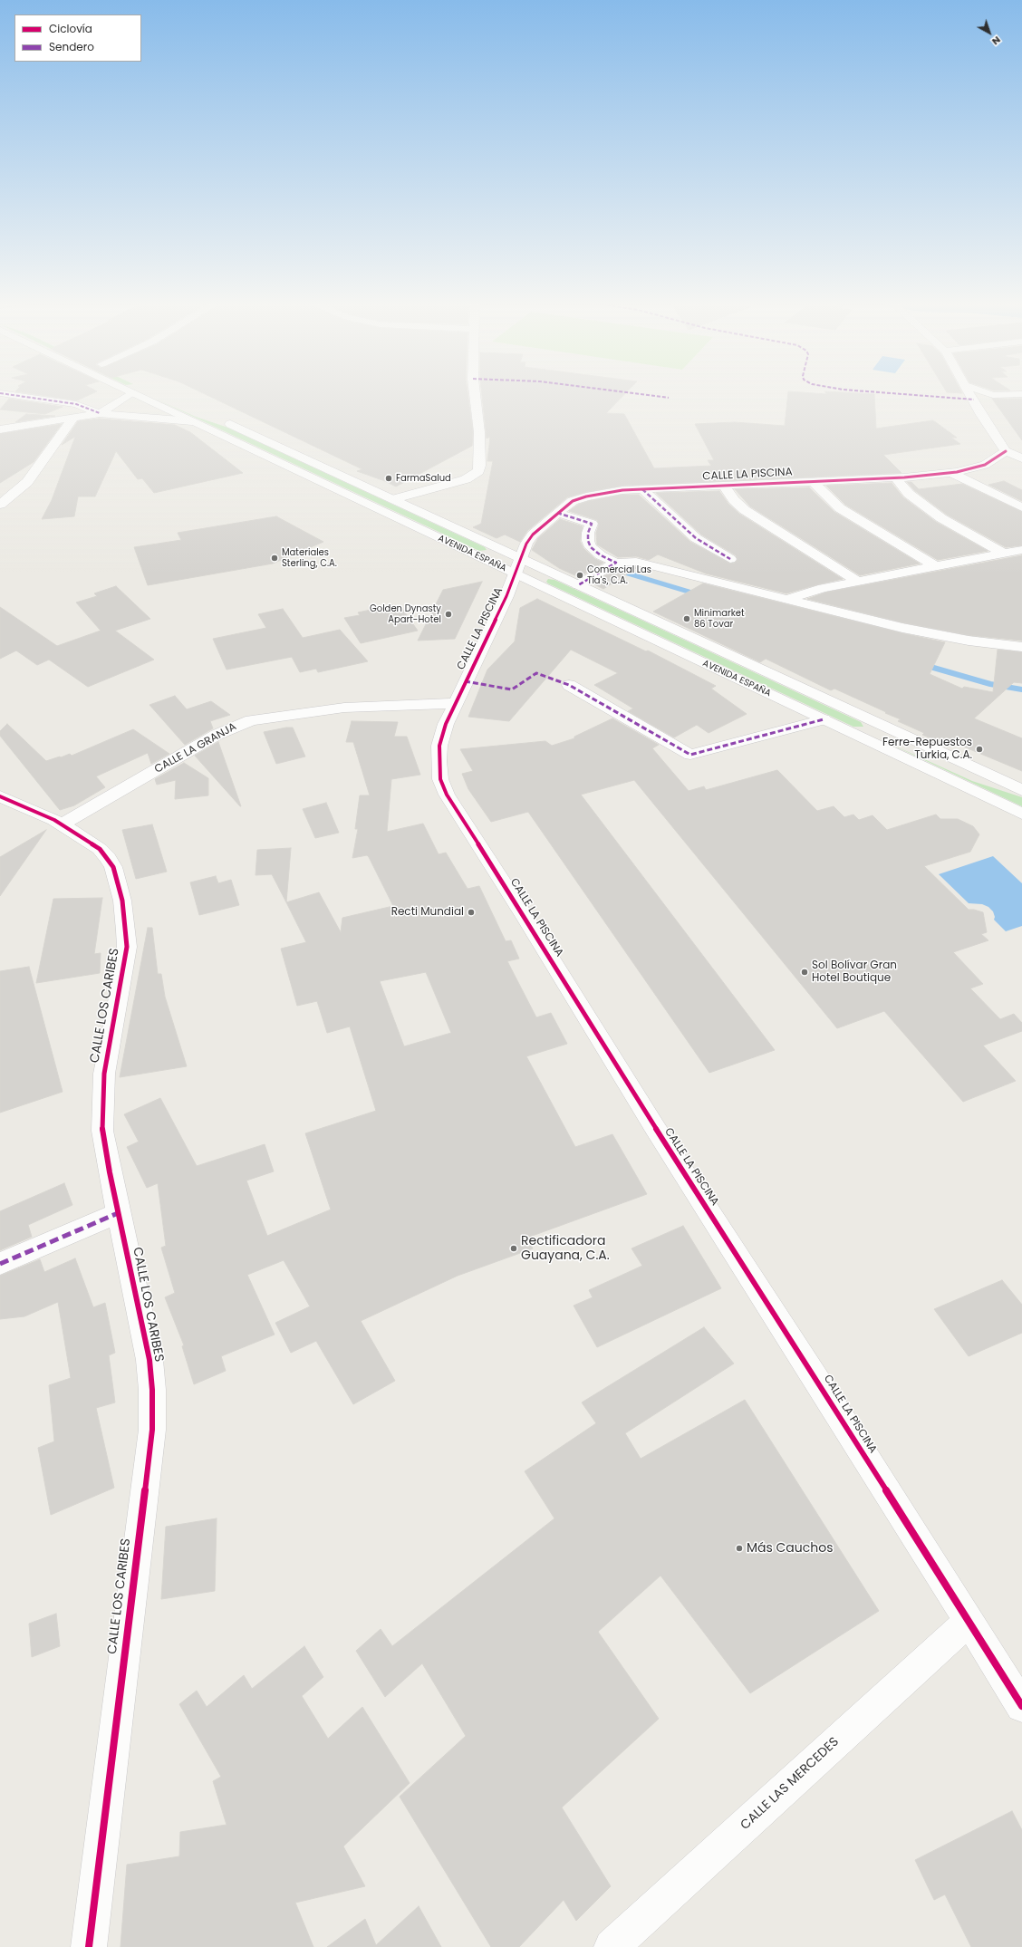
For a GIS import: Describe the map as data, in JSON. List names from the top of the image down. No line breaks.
{"streets":{"street":["CALLE LA PISCINA","AVENIDA ESPAÑA","CALLE LA GRANJA","CALLE LOS CARIBES","CALLE LAS MERCEDES"]},"crossings":[["CALLE LA PISCINA","AVENIDA ESPAÑA"],["CALLE LA PISCINA","CALLE LA GRANJA"],["CALLE LA PISCINA","CALLE LAS MERCEDES"],["CALLE LA GRANJA","CALLE LOS CARIBES"]],"places":["FarmaSalud","Materiales Sterling, C.A.","Comercial Las Tía's, C.A.","Golden Dynasty Apart-Hotel","Minimarket 86 Tovar","Ferre-Repuestos Turkia, C.A.","Recti Mundial","Sol Bolívar Gran Hotel Boutique","Rectificadora Guayana, C.A.","Más Cauchos"],"legend":["Ciclovía","Sendero"],"north":"bottom right"}
